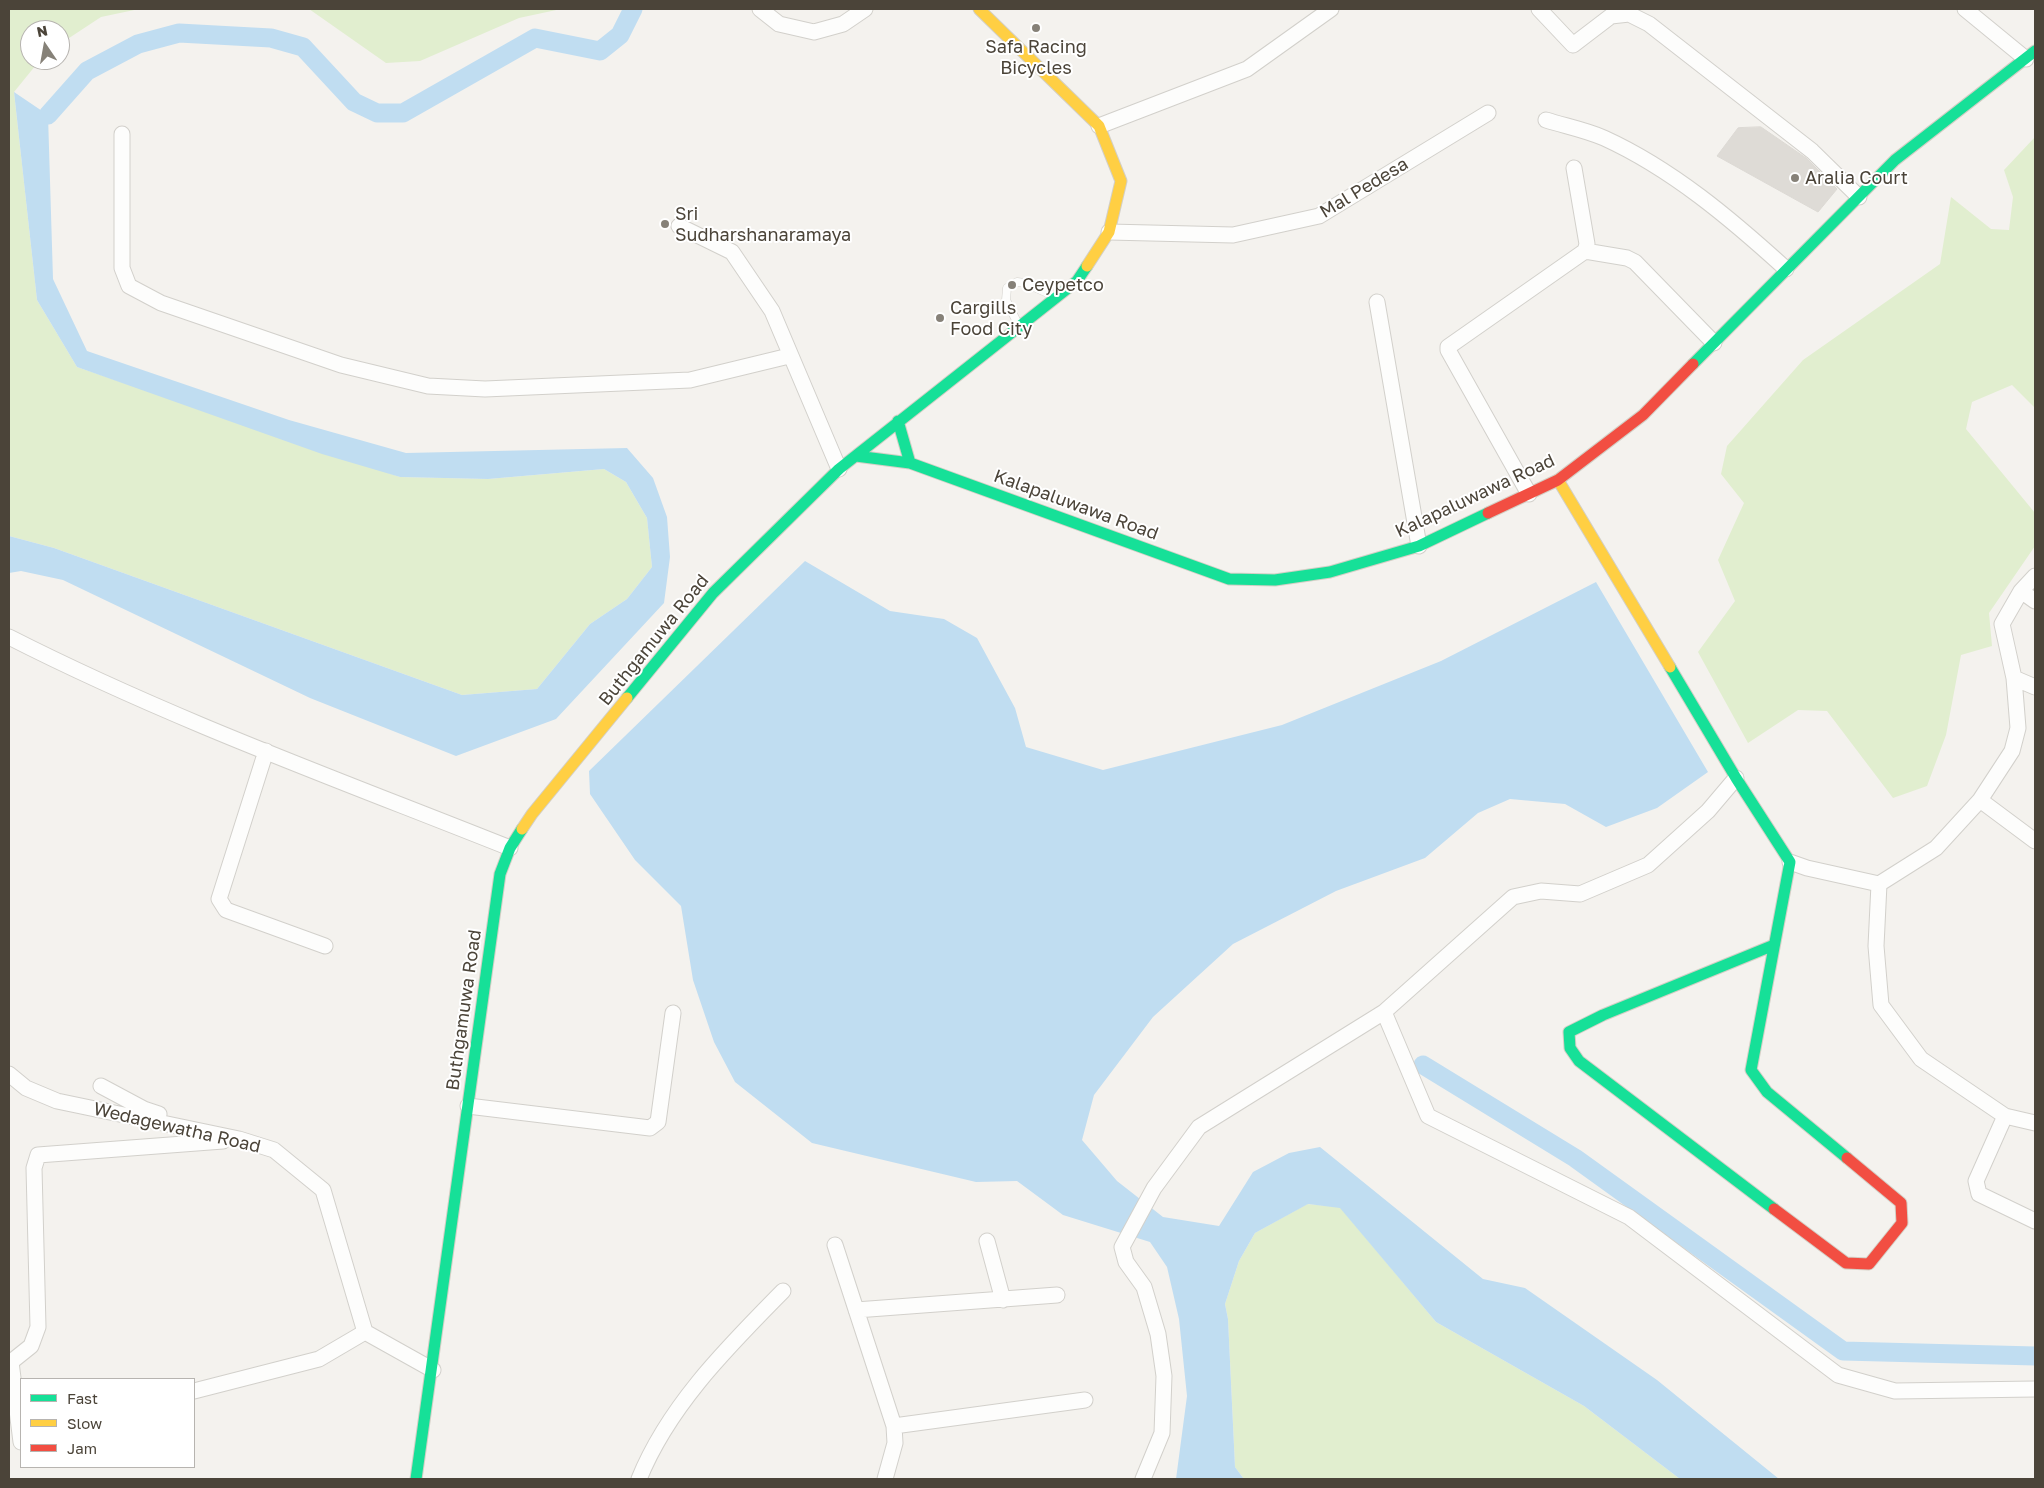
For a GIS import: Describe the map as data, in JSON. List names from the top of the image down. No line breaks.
{"streets":{"street":["Mal Pedesa","Kalapaluwawa Road","Buthgamuwa Road","Wedagewatha Road"]},"crossings":[["Mal Pedesa","Buthgamuwa Road"],["Kalapaluwawa Road","Buthgamuwa Road"]],"places":["Safa Racing Bicycles","Aralia Court","Sri Sudharshanaramaya","Ceypetco","Cargills Food City"],"legend":["Fast","Slow","Jam"],"north":"top"}
